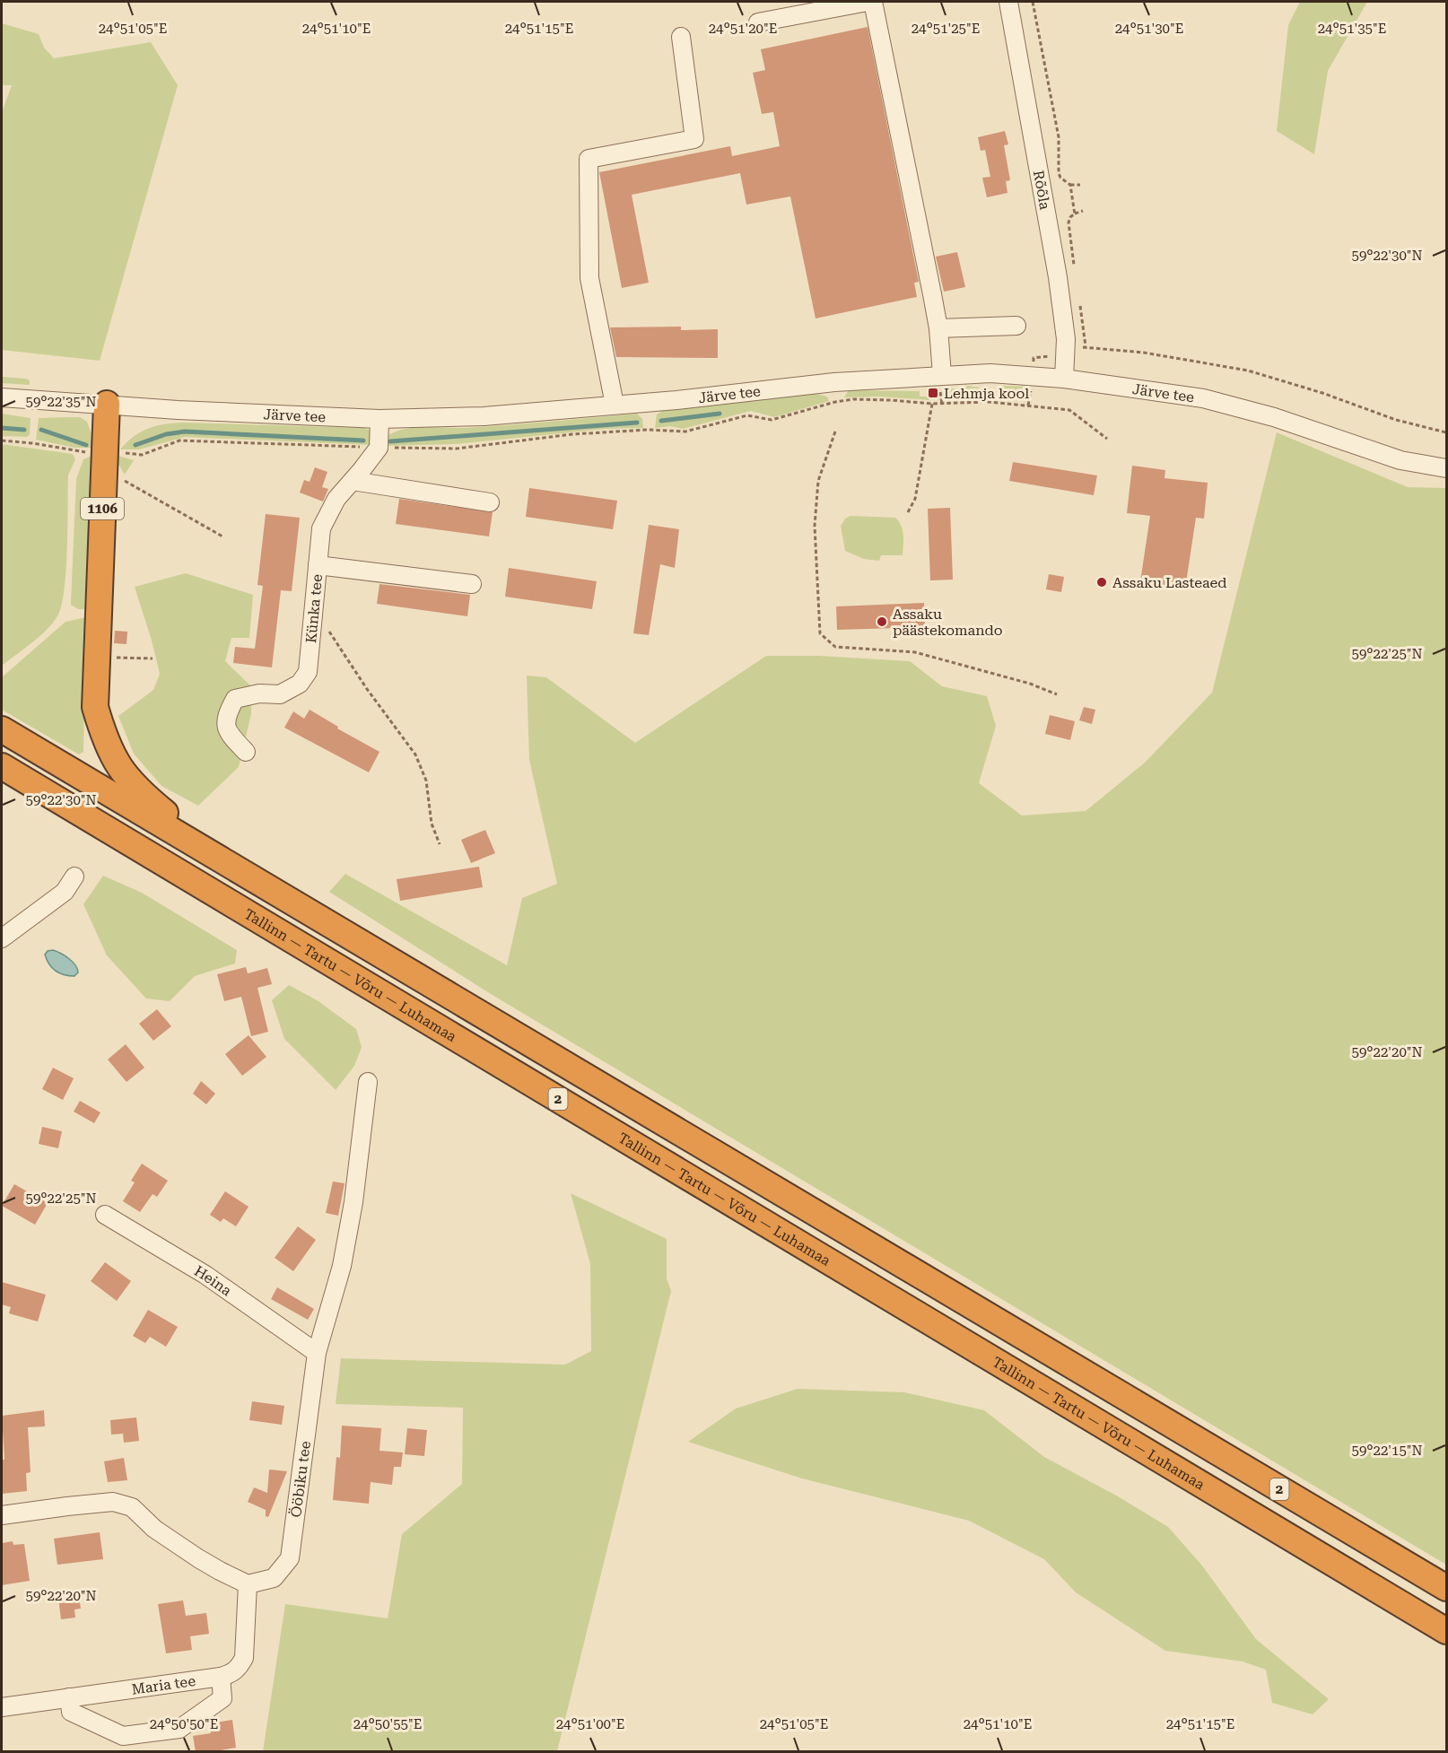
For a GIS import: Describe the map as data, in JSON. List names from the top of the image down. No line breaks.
{"streets":{"highway":["1106","Tallinn — Tartu — Võru — Luhamaa","2"],"street":["Rõõla","Järve tee","Künka tee","Heina","Ööbiku tee","Maria tee"]},"crossings":[["Rõõla","Järve tee"],["Järve tee","1106"],["Järve tee","Künka tee"],["1106","2"],["Heina","Ööbiku tee"],["Ööbiku tee","Maria tee"]],"places":{"transit":["Lehmja kool"],"other":["Assaku Lasteaed","Assaku päästekomando"]},"coordinates":["24°51'05\"E","24°51'10\"E","24°51'15\"E","24°51'20\"E","24°51'25\"E","24°51'30\"E","24°51'35\"E","59°22'30\"N","59°22'35\"N","59°22'25\"N","59°22'20\"N","59°22'15\"N","24°50'50\"E","24°50'55\"E","24°51'00\"E"]}
